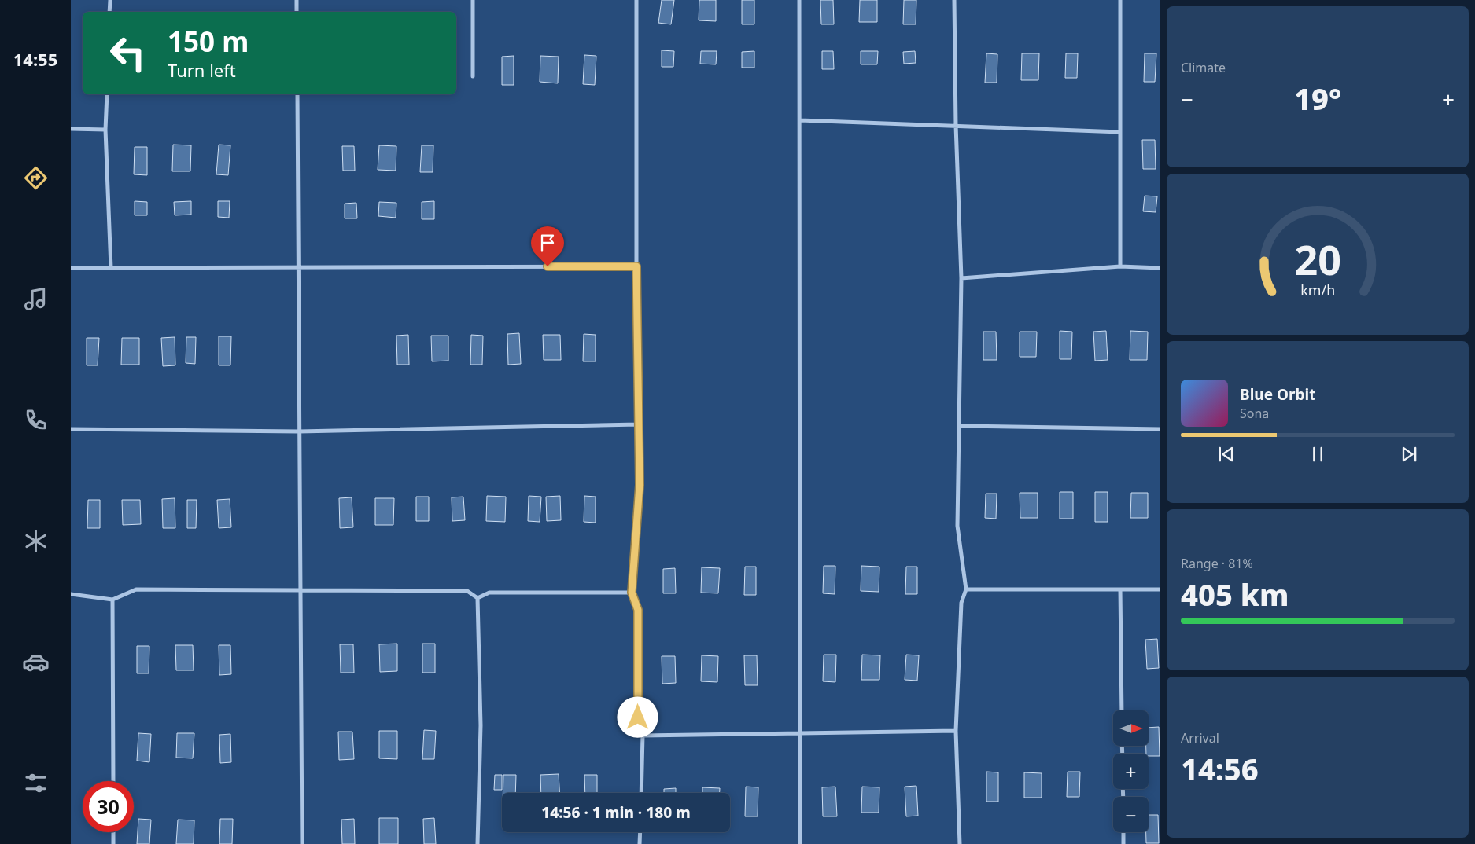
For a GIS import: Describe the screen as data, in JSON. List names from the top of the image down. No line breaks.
{"north":"right","page":{"tabs":"14:55","tile":["Climate",["Range · 81%","405 km"],["Arrival","14:56"]],"turn":["150 m","Turn left"],"heat":["−","19°","+"],"song":["Blue Orbit","Sona"],"map_buttons":["+","−"],"limit":"30","trip":"14:56 · 1 min · 180 m","gauge":["20","km/h"]}}
